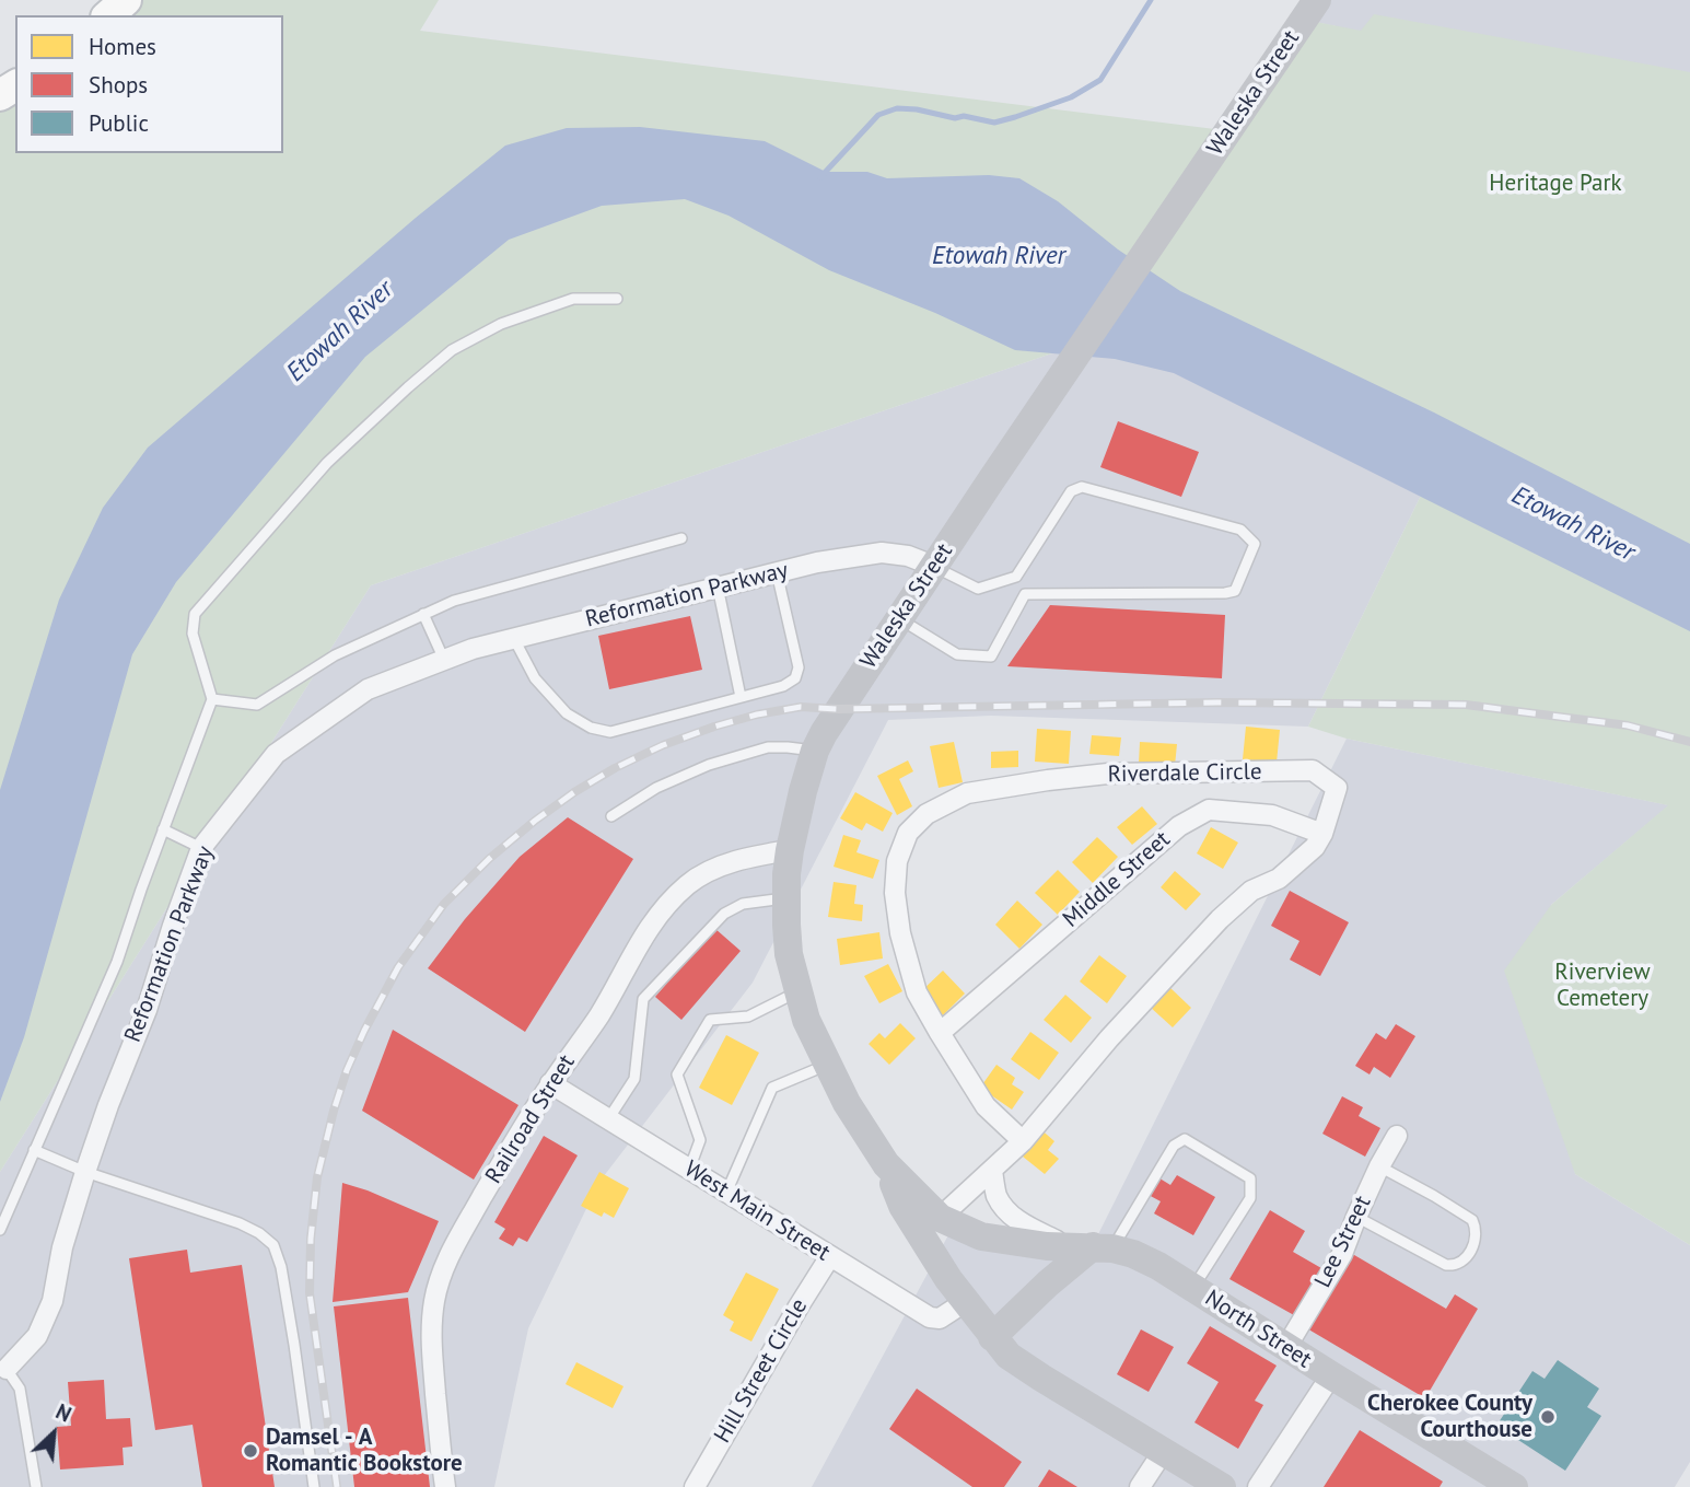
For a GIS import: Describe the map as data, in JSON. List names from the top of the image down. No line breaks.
{"streets":{"main road":["Waleska Street","North Street"],"street":["Reformation Parkway","Riverdale Circle","Middle Street","Railroad Street","West Main Street","Lee Street","Hill Street Circle"]},"crossings":[["Waleska Street","Reformation Parkway"],["Waleska Street","Railroad Street"],["Waleska Street","North Street"],["Riverdale Circle","Middle Street"],["Railroad Street","West Main Street"],["West Main Street","Hill Street Circle"],["Lee Street","North Street"]],"water":["Etowah River"],"parks":["Heritage Park","Riverview Cemetery"],"places":["Cherokee County Courthouse","Damsel - A Romantic Bookstore"],"legend":["Homes","Shops","Public"],"north":"top right"}
